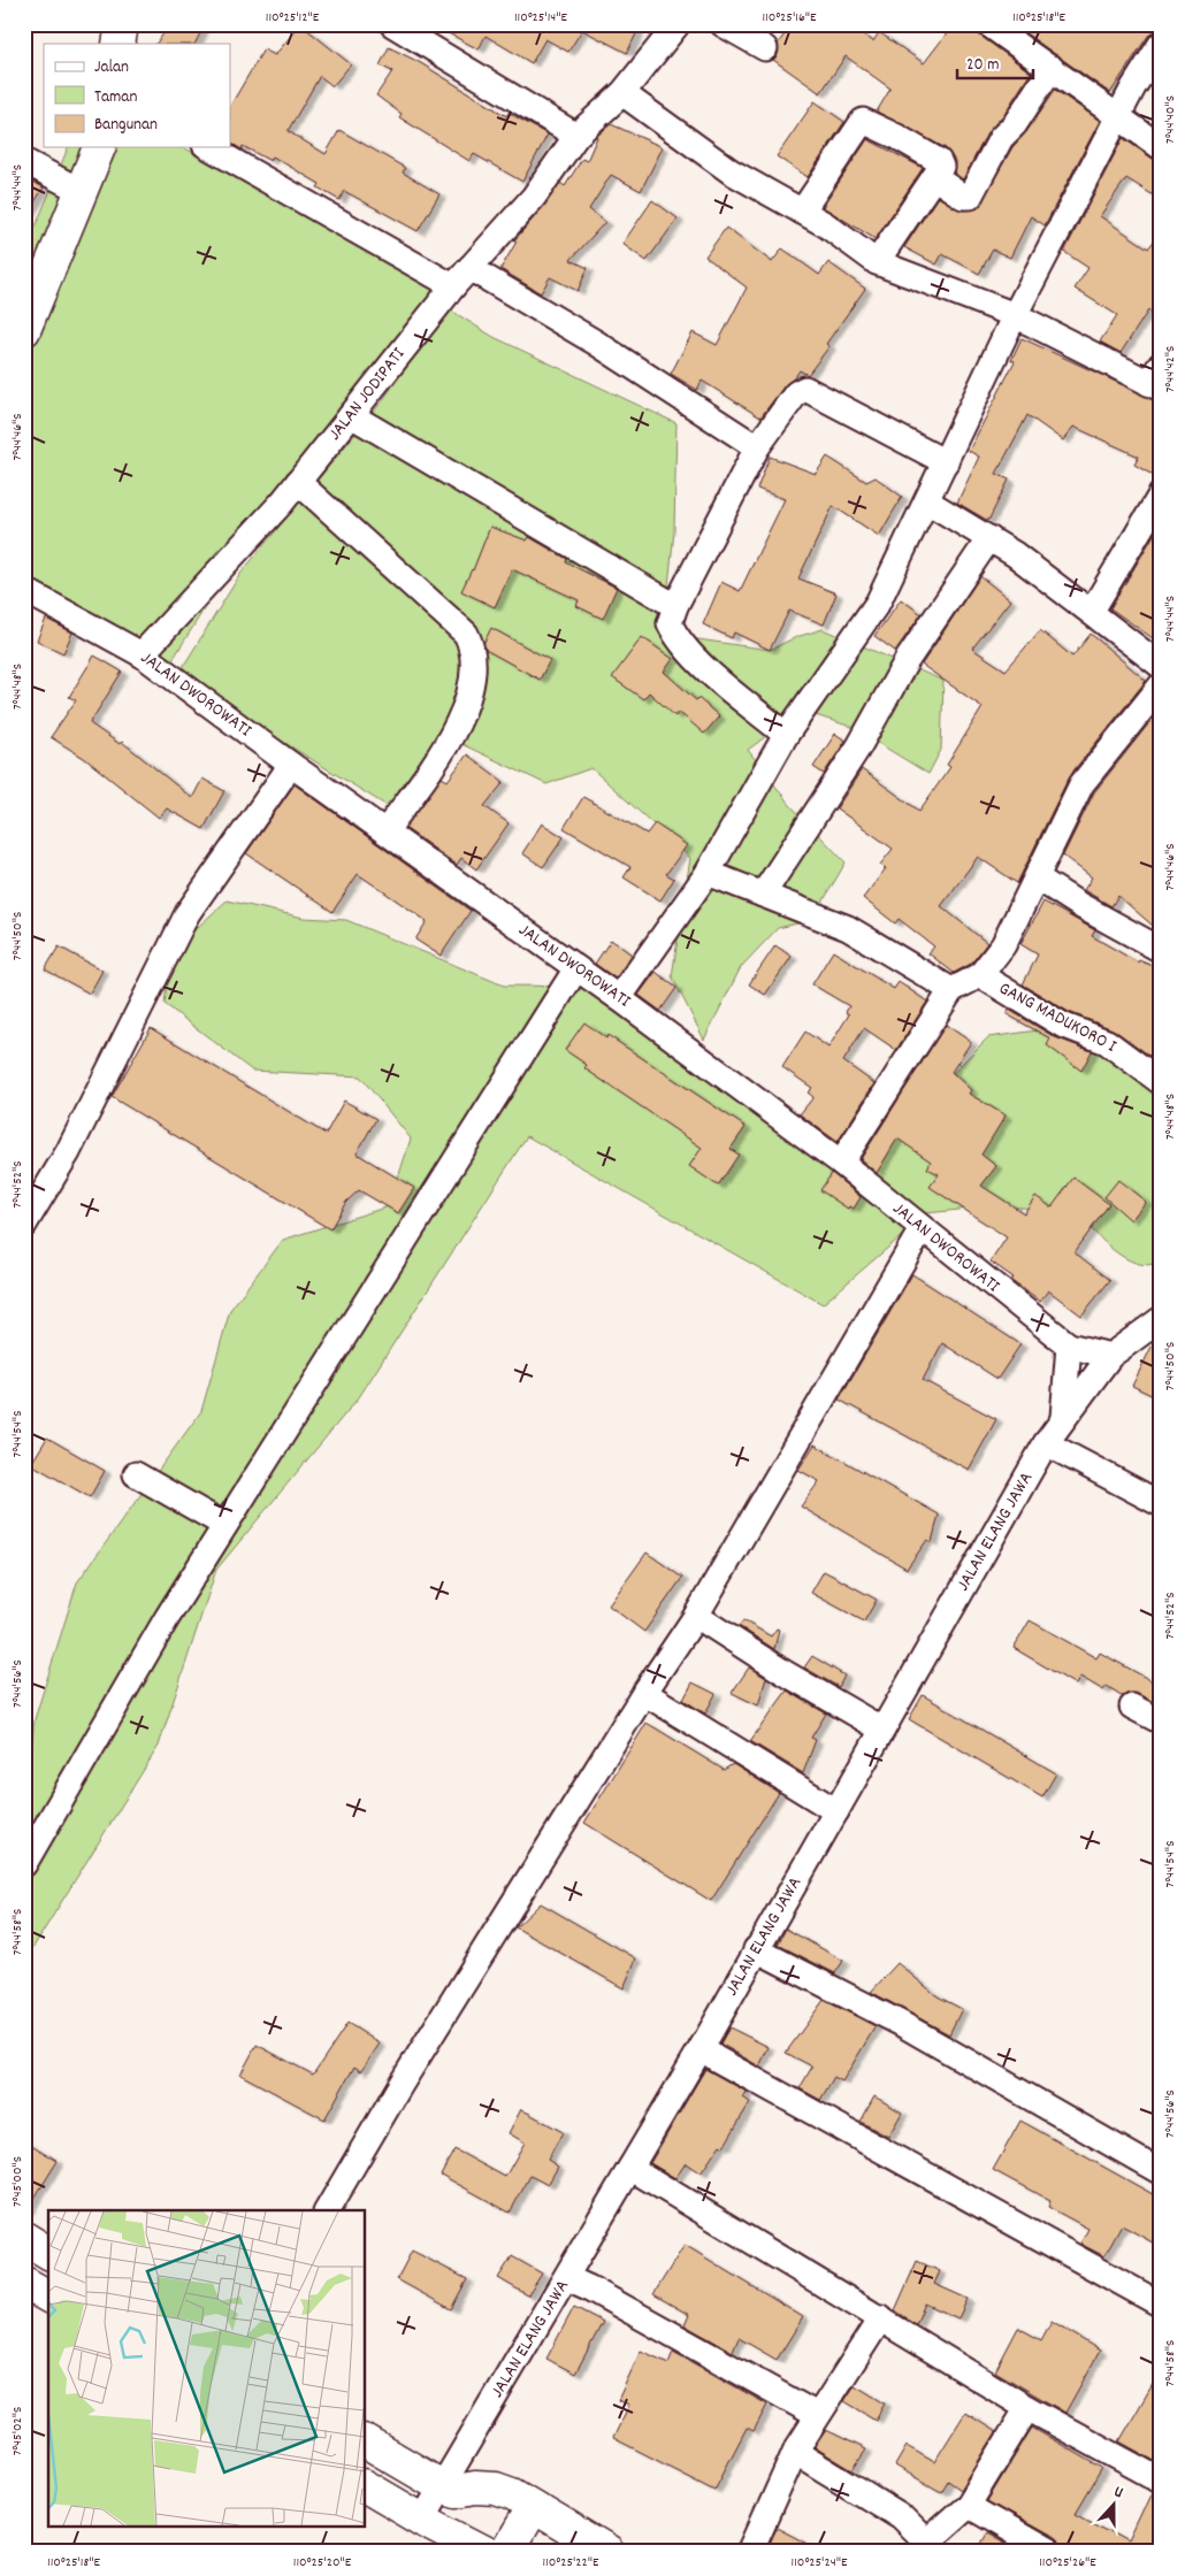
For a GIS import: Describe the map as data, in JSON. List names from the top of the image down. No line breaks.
{"streets":{"street":["JALAN JODIPATI","JALAN DWOROWATI","GANG MADUKORO I","JALAN ELANG JAWA"]},"crossings":[["JALAN JODIPATI","JALAN DWOROWATI"],["JALAN DWOROWATI","JALAN ELANG JAWA"]],"legend":["Jalan","Taman","Bangunan"],"scale_bar":"20 m","north":"top","coordinates":["110°25'12\"E","110°25'14\"E","110°25'16\"E","110°25'18\"E","7°44'40\"S","7°44'44\"S","7°44'42\"S","7°44'46\"S","7°44'48\"S","7°44'50\"S","7°44'52\"S","7°44'54\"S","7°44'56\"S","7°44'58\"S","7°45'00\"S","7°45'02\"S","110°25'20\"E","110°25'22\"E","110°25'24\"E","110°25'26\"E"]}
